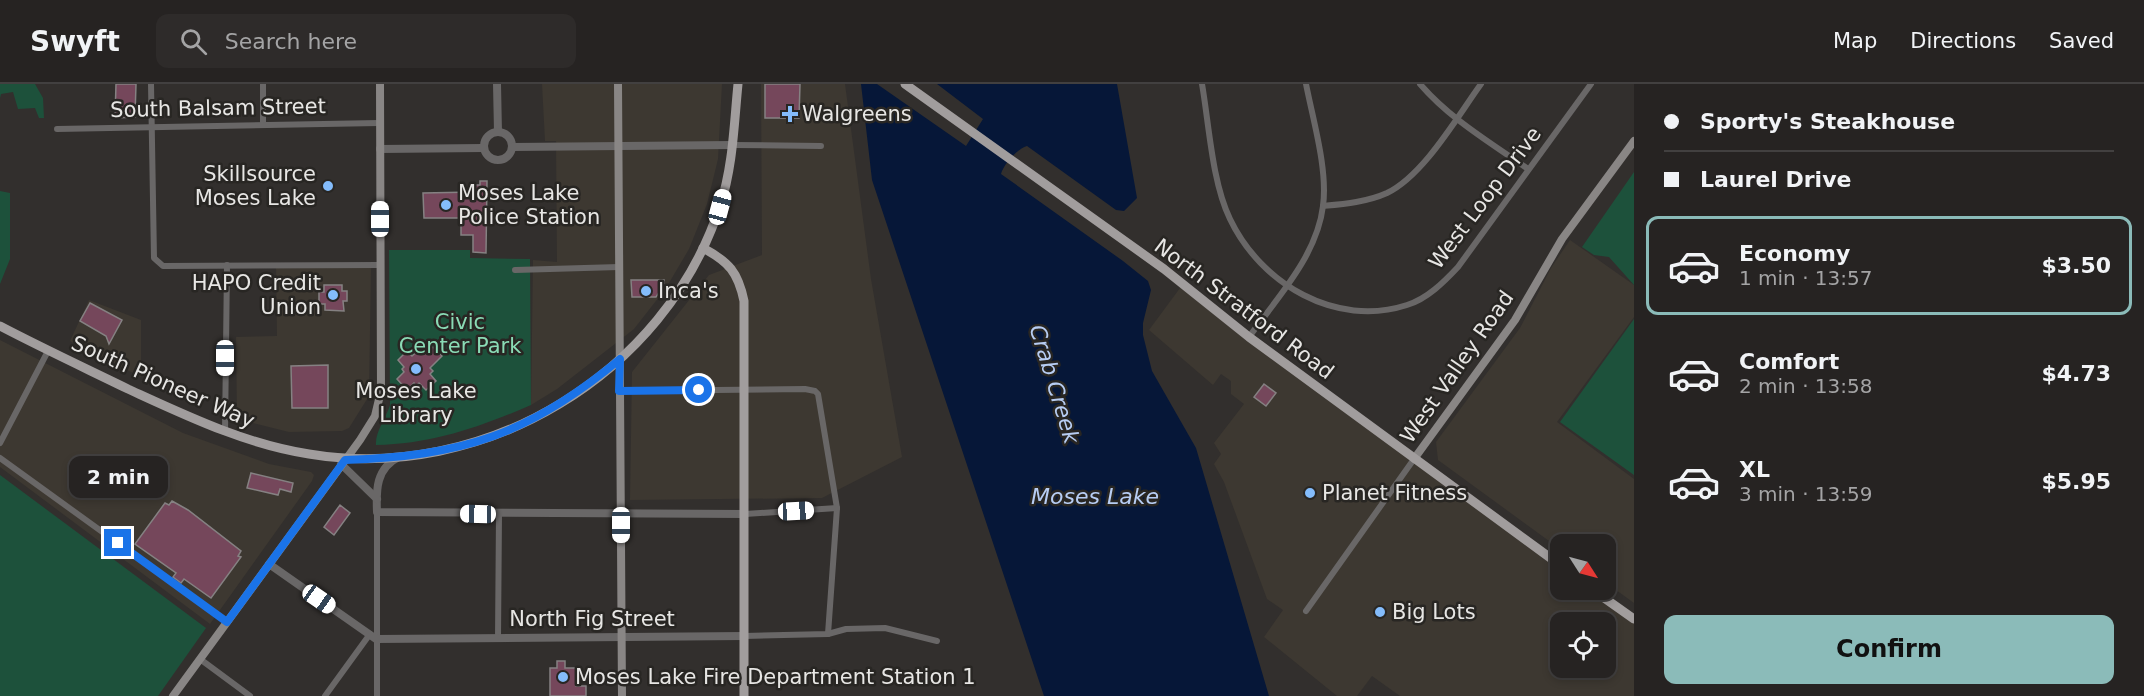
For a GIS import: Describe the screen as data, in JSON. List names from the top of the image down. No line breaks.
{"streets":{"main road":["North Stratford Road","West Valley Road","South Pioneer Way"],"street":["South Balsam Street","West Loop Drive","North Fig Street"]},"crossings":[["North Stratford Road","West Valley Road"]],"water":["Crab Creek","Moses Lake"],"parks":["Civic Center Park"],"places":{"health":["Walgreens"],"other":["Skillsource Moses Lake","Moses Lake Police Station","Inca's","HAPO Credit Union","Moses Lake Library","Planet Fitness","Big Lots","Moses Lake Fire Department Station 1"]},"north":"bottom right","page":{"header":"Swyft","search":"Search here","nav":["Map","Directions","Saved"],"banner":["Sporty's Steakhouse","Laurel Drive"],"list":[{"name":"Economy","note":"1 min · 13:57","value":"$3.50"},{"name":"Comfort","note":"2 min · 13:58","value":"$4.73"},{"name":"XL","note":"3 min · 13:59","value":"$5.95"}],"bubble":"2 min","buttons":"Confirm"}}
